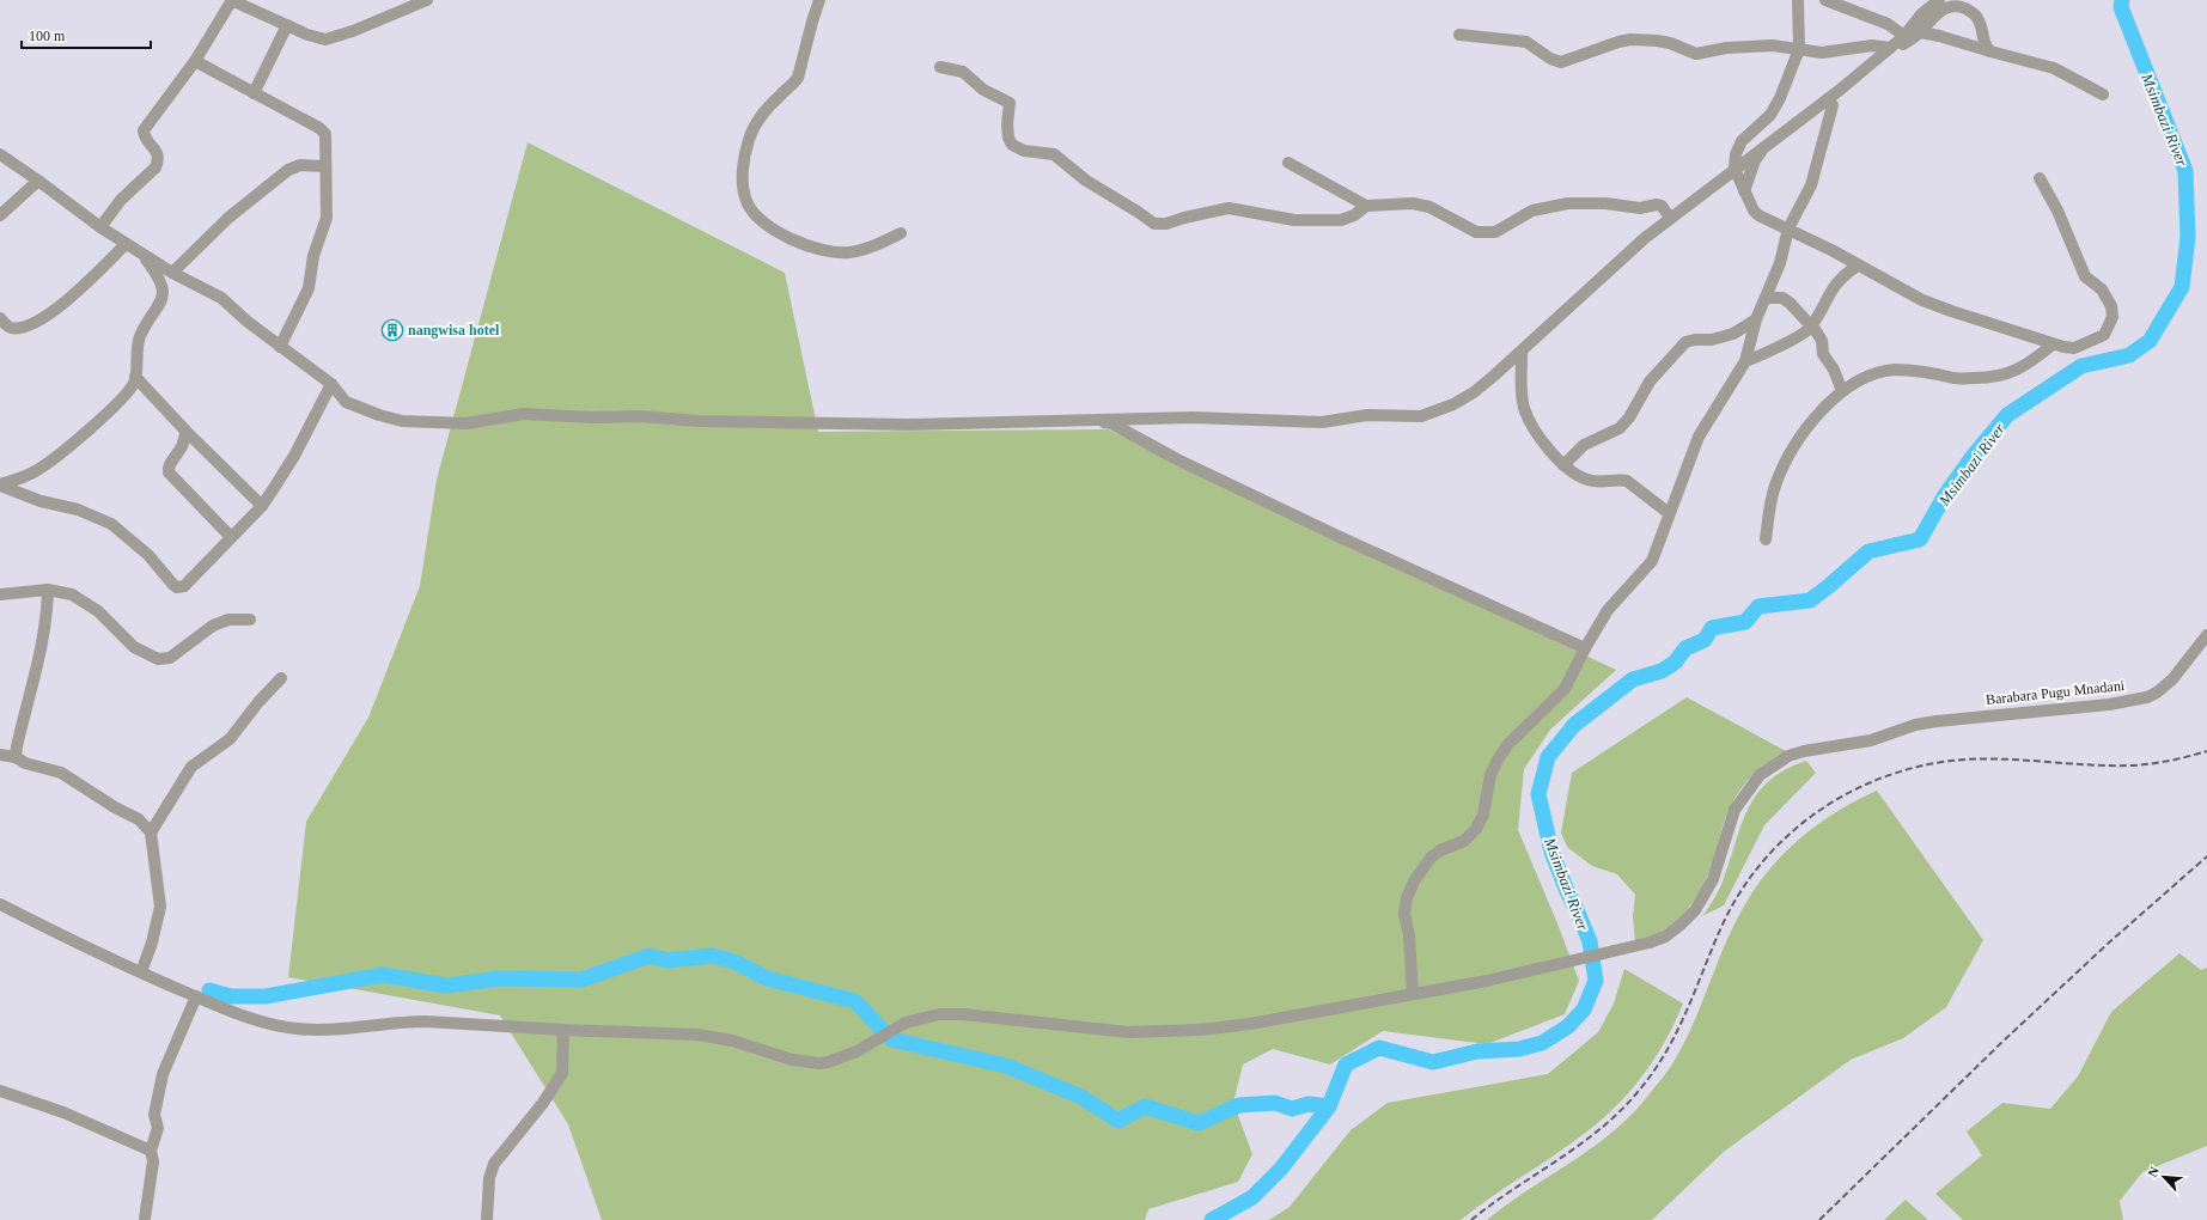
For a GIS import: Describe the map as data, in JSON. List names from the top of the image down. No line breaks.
{"streets":{"street":["Barabara Pugu Mnadani"]},"water":["Msimbazi River"],"places":{"building":["nangwisa hotel"]},"scale_bar":"100 m","north":"top left"}
